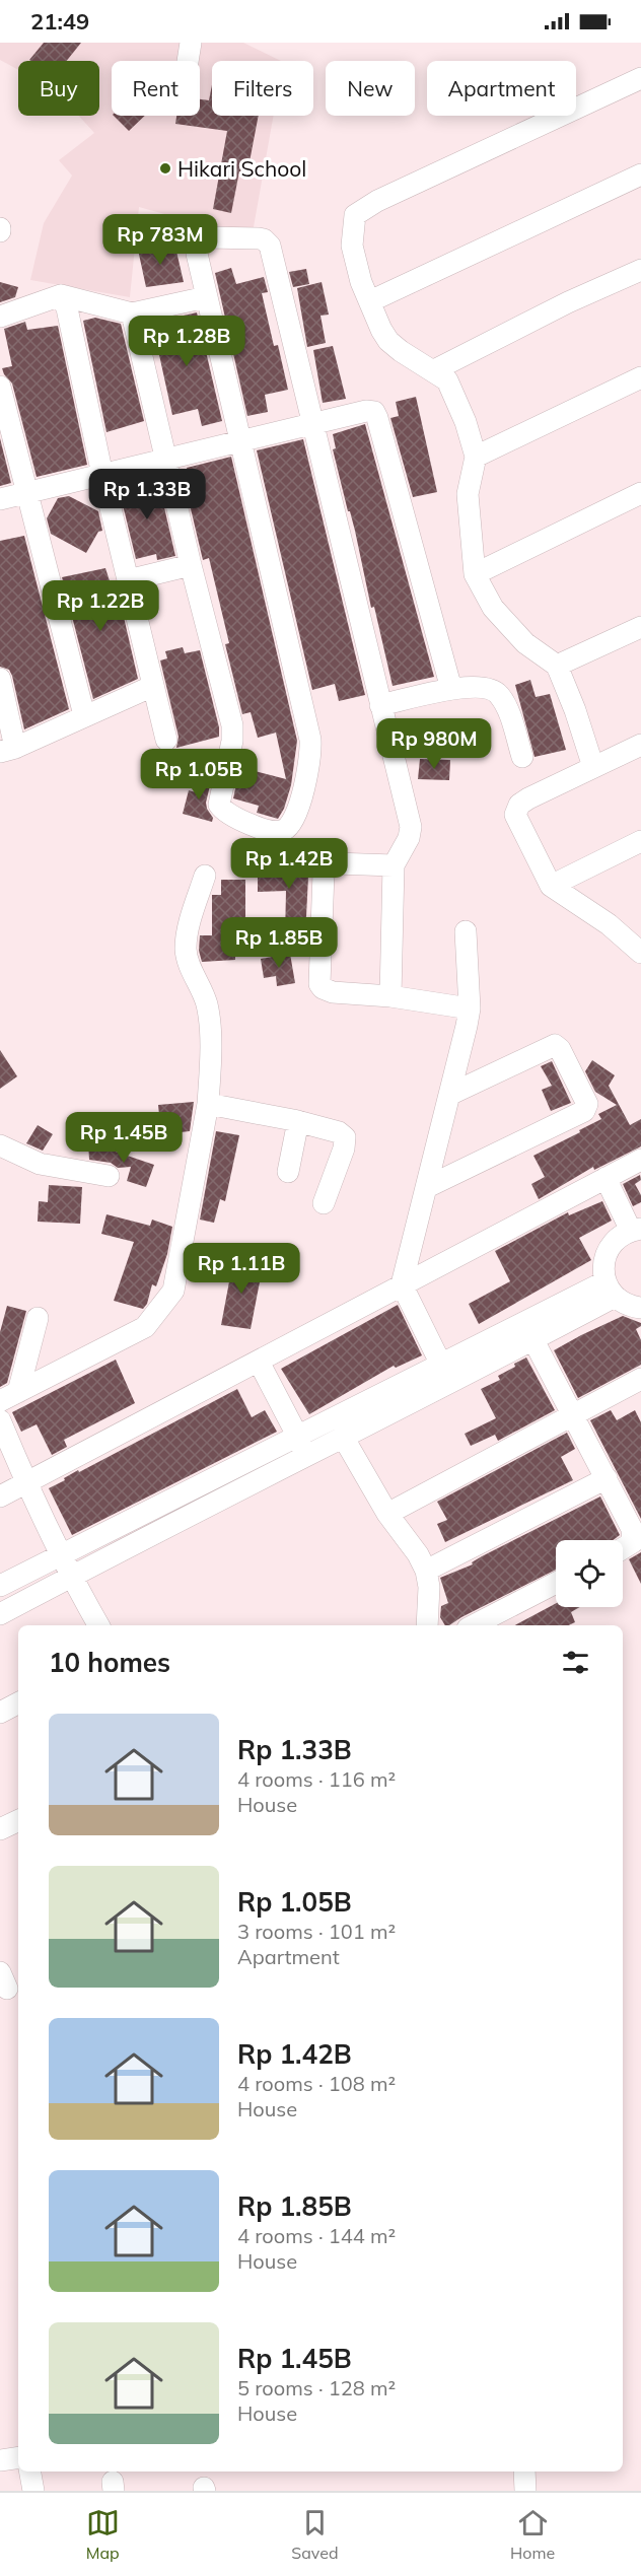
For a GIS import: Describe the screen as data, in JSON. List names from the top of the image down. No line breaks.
{"places":["Hikari School"],"page":{"status":"21:49","chip":["Buy","Rent","Filters","New","Apartment"],"price":["Rp 783M","Rp 1.28B","Rp 1.33B","Rp 1.22B","Rp 980M","Rp 1.05B","Rp 1.42B","Rp 1.85B","Rp 1.45B","Rp 1.11B"],"heading":"10 homes","list":[{"name":"Rp 1.33B","note":"4 rooms · 116 m² · House"},{"name":"Rp 1.05B","note":"3 rooms · 101 m² · Apartment"},{"name":"Rp 1.42B","note":"4 rooms · 108 m² · House"},{"name":"Rp 1.85B","note":"4 rooms · 144 m² · House"},{"name":"Rp 1.45B","note":"5 rooms · 128 m² · House"}],"tabs":["Map","Saved","Home"]}}
